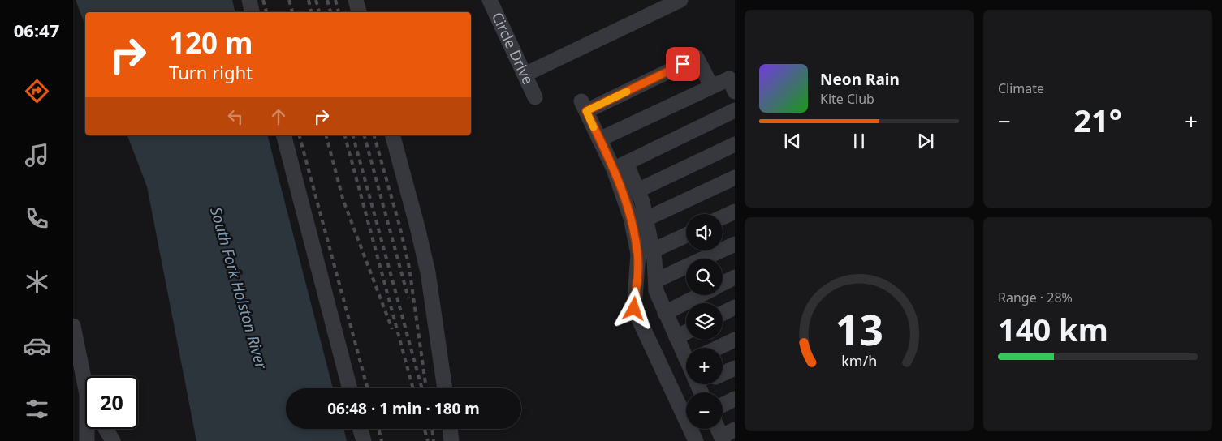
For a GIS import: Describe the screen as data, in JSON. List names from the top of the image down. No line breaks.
{"streets":{"street":["Circle Drive"]},"water":["South Fork Holston River"],"page":{"tabs":"06:47","tile":["Climate",["Range · 28%","140 km"]],"turn":["120 m","Turn right"],"song":["Neon Rain","Kite Club"],"heat":["−","21°","+"],"map_buttons":["+","−"],"limit":"20","trip":"06:48 · 1 min · 180 m","gauge":["13","km/h"]}}
